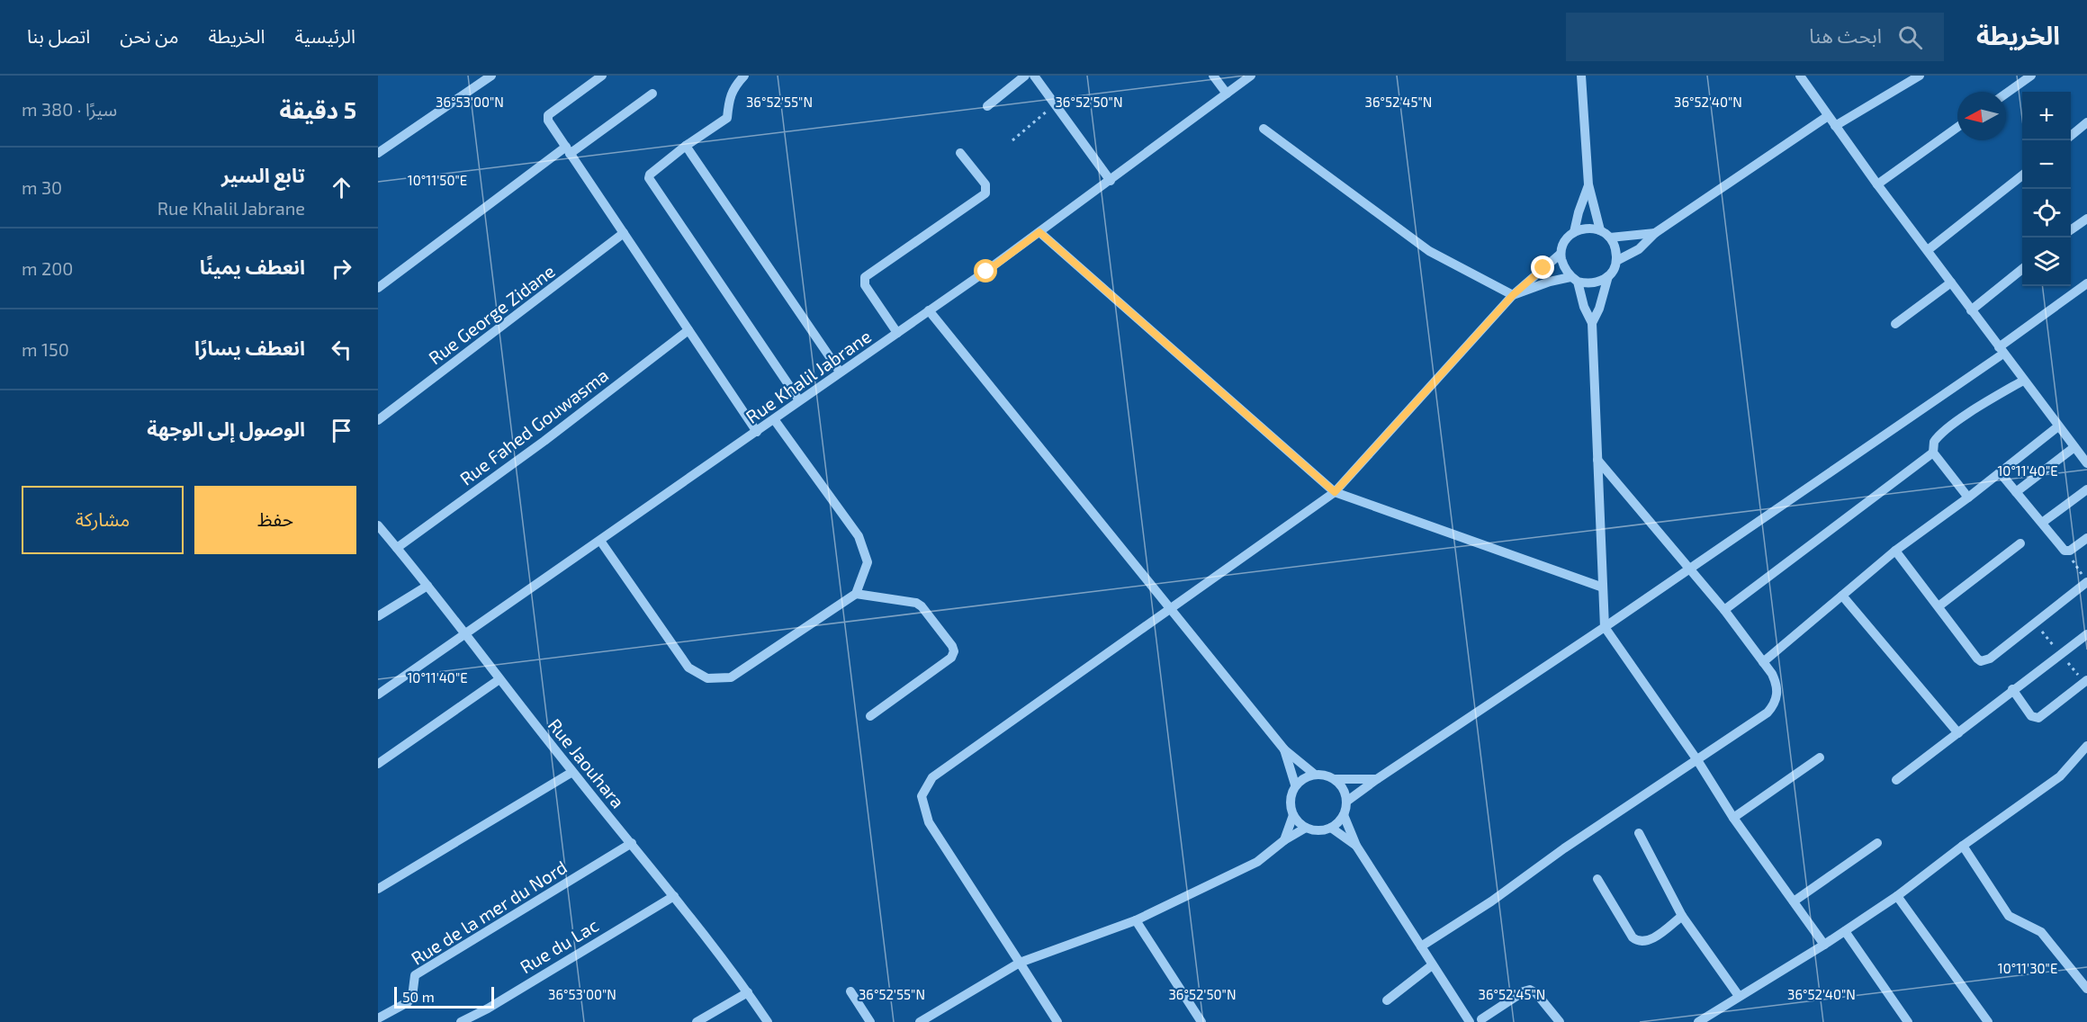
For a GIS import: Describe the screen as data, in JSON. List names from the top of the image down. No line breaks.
{"streets":{"street":["Rue George Zidane","Rue Khalil Jabrane","Rue Fahed Gouwasma","Rue Jaouhara","Rue de la mer du Nord","Rue du Lac"]},"crossings":[["Rue Khalil Jabrane","Rue Jaouhara"],["Rue Fahed Gouwasma","Rue Jaouhara"],["Rue Jaouhara","Rue de la mer du Nord"],["Rue Jaouhara","Rue du Lac"]],"scale_bar":"50 m","north":"left","page":{"header":"الخريطة","search":"ابحث هنا","nav":["الرئيسية","الخريطة","من نحن","اتصل بنا"],"heading":["5 دقيقة","سيرًا · 380 m"],"map_buttons":["+","−"],"list":[["تابع السير","Rue Khalil Jabrane","30 m"],["انعطف يمينًا","200 m"],["انعطف يسارًا","150 m"],"الوصول إلى الوجهة"],"buttons":["حفظ","مشاركة"],"scale":"50 m"},"coordinates":["36°53'00\"N","36°52'55\"N","36°52'50\"N","36°52'45\"N","36°52'40\"N","10°11'50\"E","10°11'40\"E","10°11'30\"E"]}
